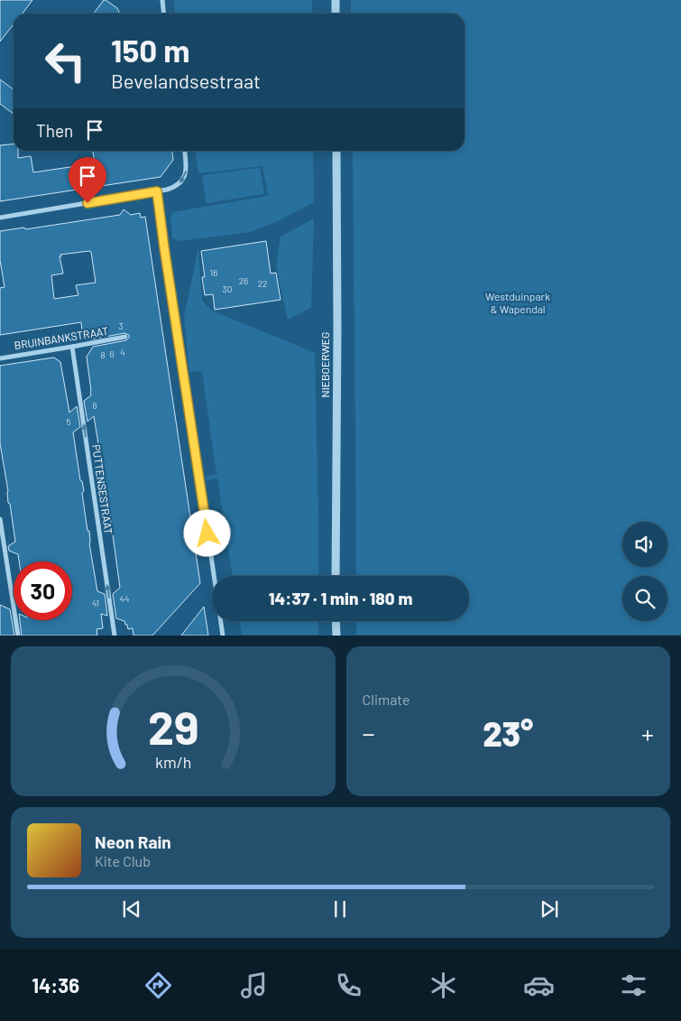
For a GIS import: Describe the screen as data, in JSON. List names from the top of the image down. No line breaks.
{"streets":{"street":["BRUINBANKSTRAAT","NIEBOERWEG","PUTTENSESTRAAT"]},"crossings":[["BRUINBANKSTRAAT","PUTTENSESTRAAT"]],"one_way":["PUTTENSESTRAAT"],"parks":["Westduinpark & Wapendal"],"house_numbers":["16","26","22","30","3","4","6","8","6","5","44","41"],"page":{"turn":["150 m","Bevelandsestraat"],"then":"Then","limit":"30","trip":"14:37 · 1 min · 180 m","tile":"Climate","heat":["−","23°","+"],"song":["Neon Rain","Kite Club"],"tabs":"14:36","gauge":["29","km/h"]}}
